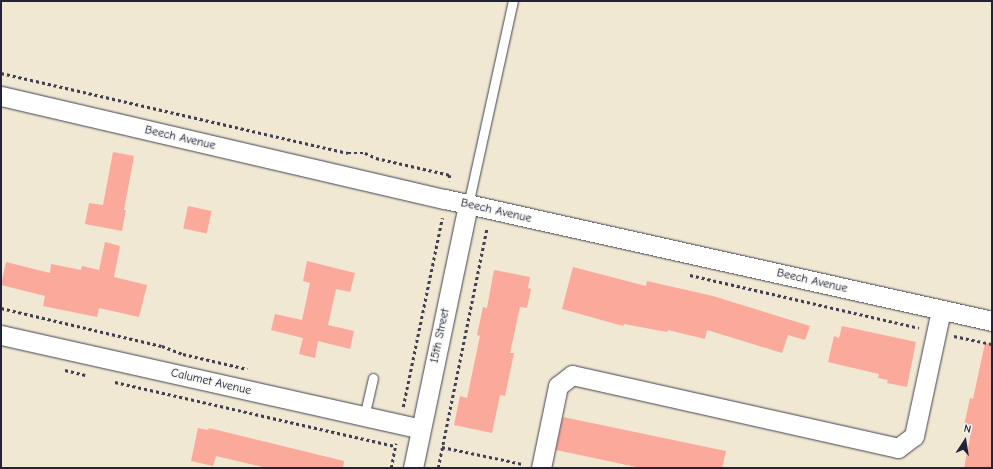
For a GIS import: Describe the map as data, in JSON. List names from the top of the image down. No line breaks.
{"streets":{"street":["Beech Avenue","15th Street","Calumet Avenue"]},"crossings":[["Beech Avenue","15th Street"],["15th Street","Calumet Avenue"]],"north":"top"}
